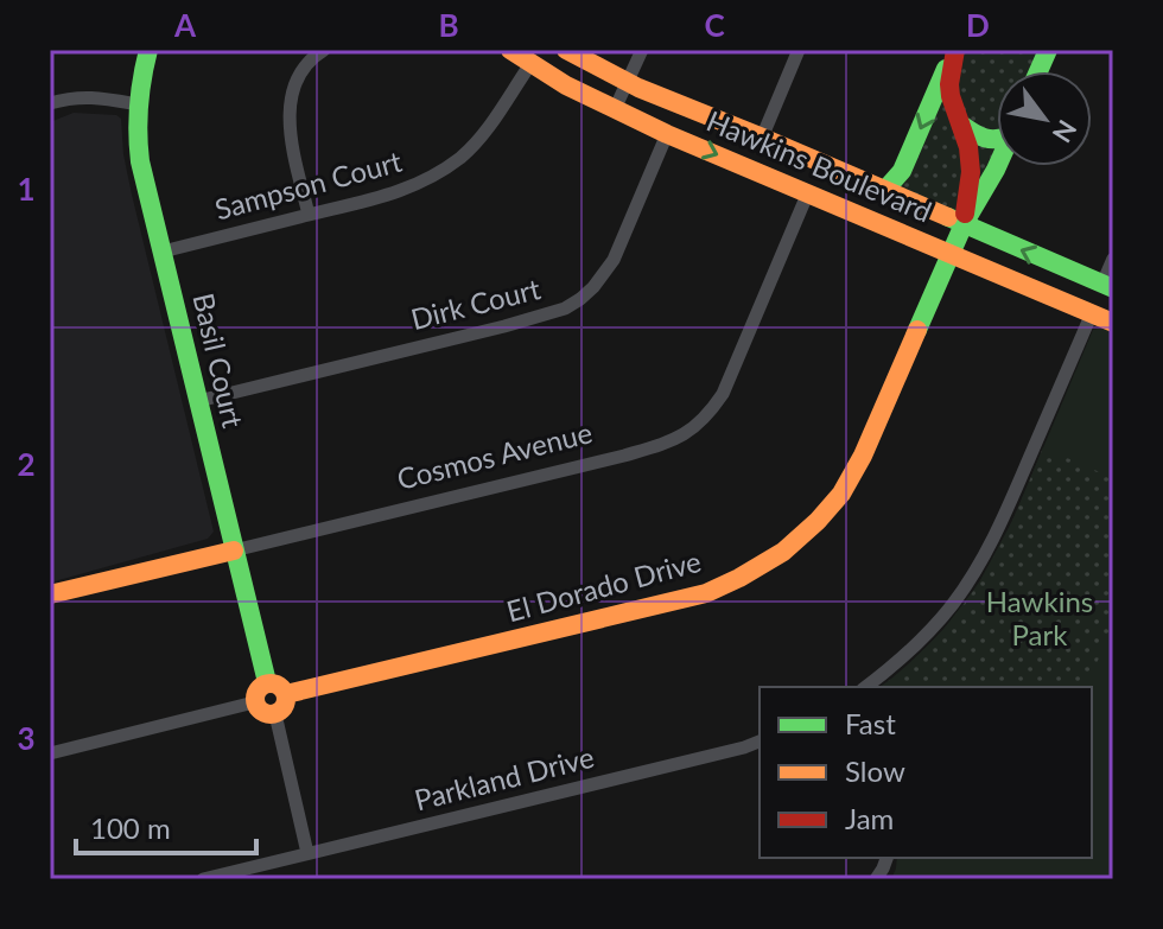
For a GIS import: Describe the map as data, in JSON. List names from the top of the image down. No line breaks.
{"streets":{"main road":["Hawkins Boulevard","Basil Court","Cosmos Avenue","El Dorado Drive"],"street":["Sampson Court","Dirk Court","Parkland Drive"]},"crossings":[["Hawkins Boulevard","Sampson Court"],["Hawkins Boulevard","Dirk Court"],["Hawkins Boulevard","Cosmos Avenue"],["Hawkins Boulevard","El Dorado Drive"],["Sampson Court","Basil Court"],["Dirk Court","Basil Court"],["Basil Court","Cosmos Avenue"],["Basil Court","El Dorado Drive"]],"parks":["Hawkins Park"],"legend":["Fast","Slow","Jam"],"scale_bar":"100 m","north":"bottom right","grid":{"columns":["A","B","C","D"],"rows":["1","2","3"]}}
